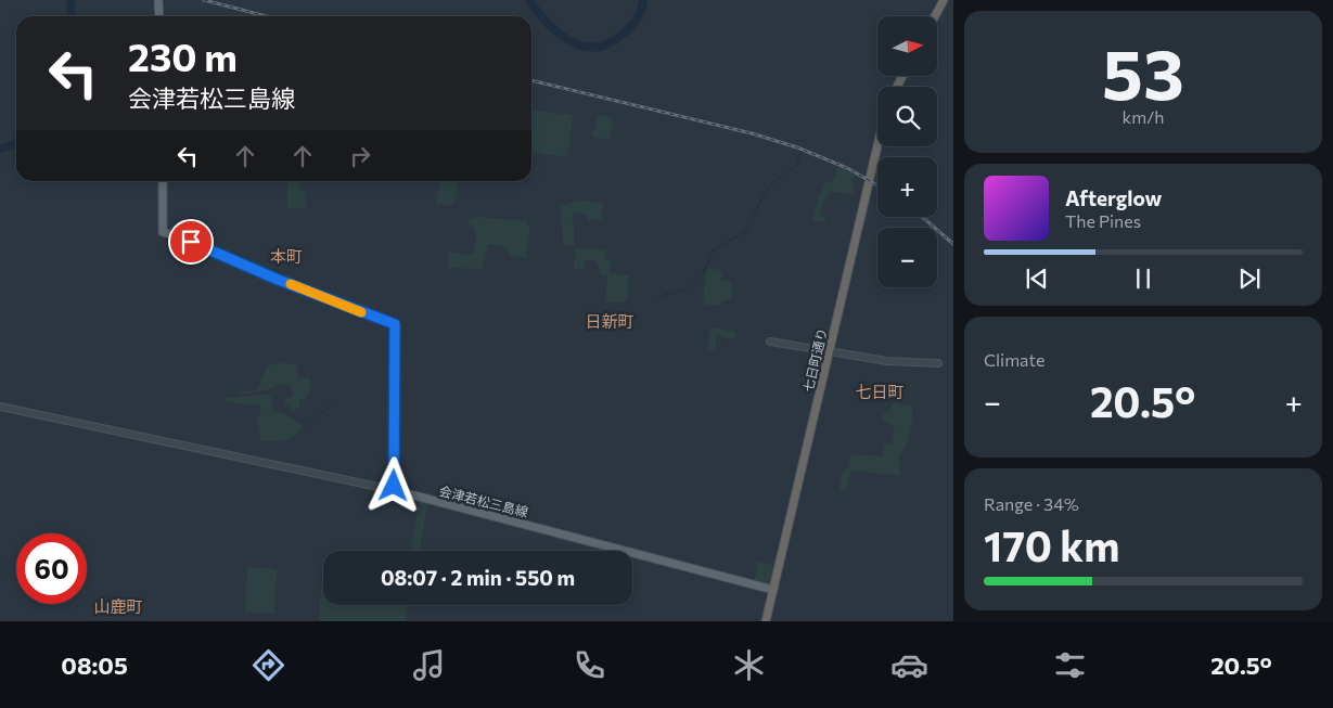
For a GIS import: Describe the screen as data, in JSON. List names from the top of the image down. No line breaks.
{"streets":{"highway":["七日町通り"],"main road":["会津若松三島線"]},"crossings":[["七日町通り","会津若松三島線"]],"districts":["本町","日新町","七日町","山鹿町"],"north":"right","page":{"tile":[["53","km/h"],"Climate",["Range · 34%","170 km"]],"map_buttons":["+","−"],"turn":["230 m","会津若松三島線"],"song":["Afterglow","The Pines"],"heat":["−","20.5°","+"],"limit":"60","trip":"08:07 · 2 min · 550 m","tabs":["08:05","20.5°"]}}
